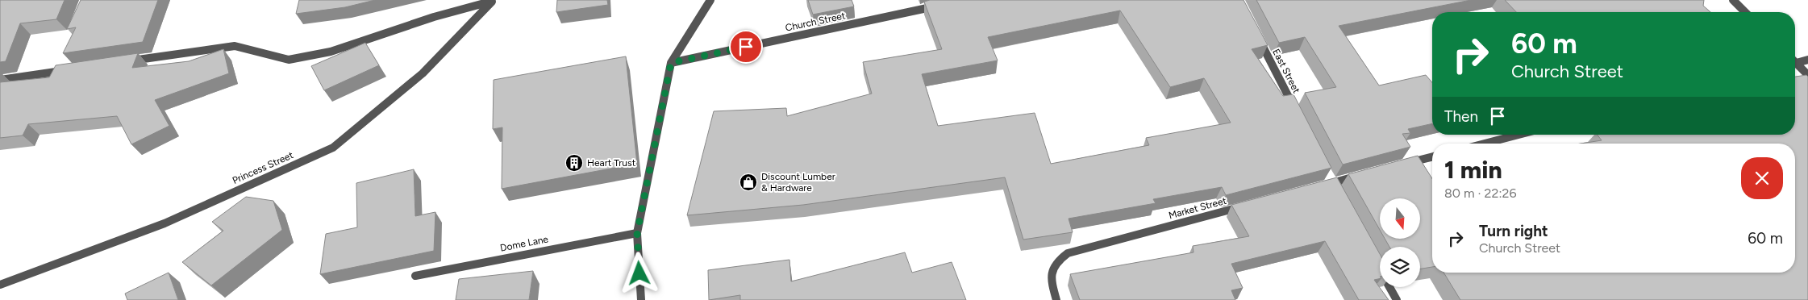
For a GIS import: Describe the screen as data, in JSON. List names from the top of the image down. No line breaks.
{"streets":{"street":["Church Street","East Street","Princess Street","Market Street","Dome Lane"]},"places":{"building":["Heart Trust"],"shop":["Discount Lumber & Hardware"]},"north":"bottom","page":{"turn":["60 m","Church Street"],"then":"Then","heading":["1 min","80 m · 22:26"],"list":[{"name":"Turn right","note":"Church Street","value":"60 m"}]}}
